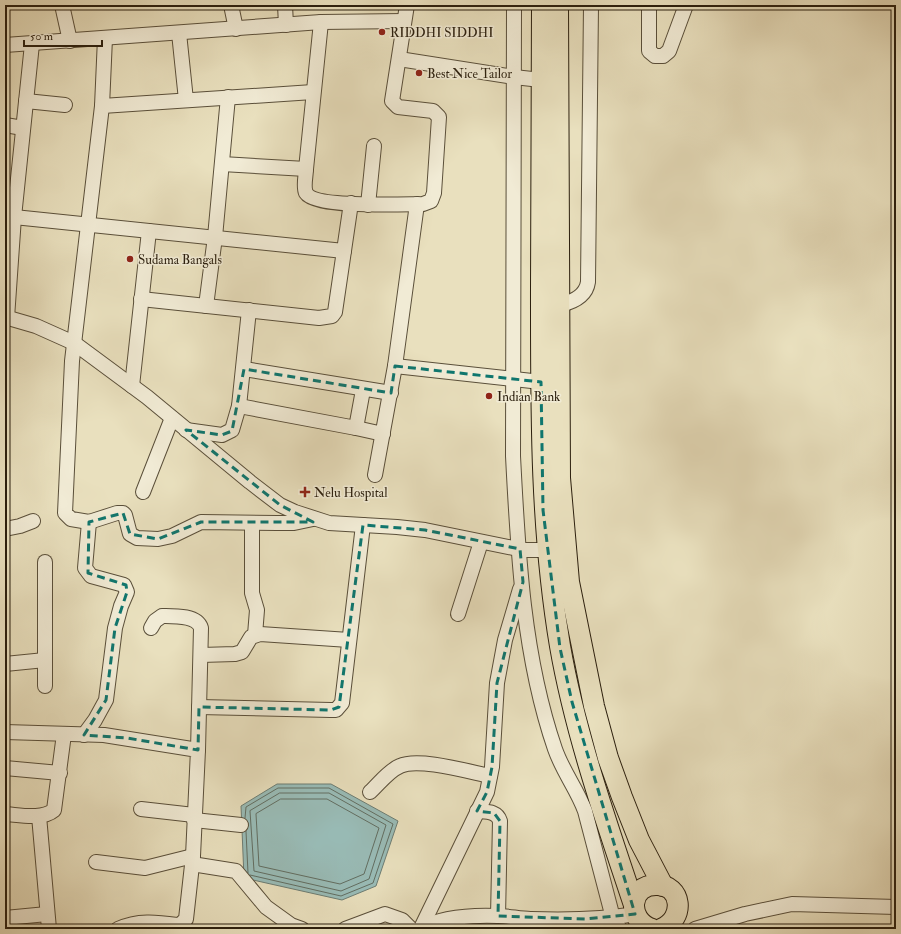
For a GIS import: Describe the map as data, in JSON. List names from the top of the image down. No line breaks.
{"places":{"other":["RIDDHI SIDDHI","Best Nice Tailor","Sudama Bangals","Indian Bank"],"health":["Nelu Hospital"]},"scale_bar":"50 m"}
